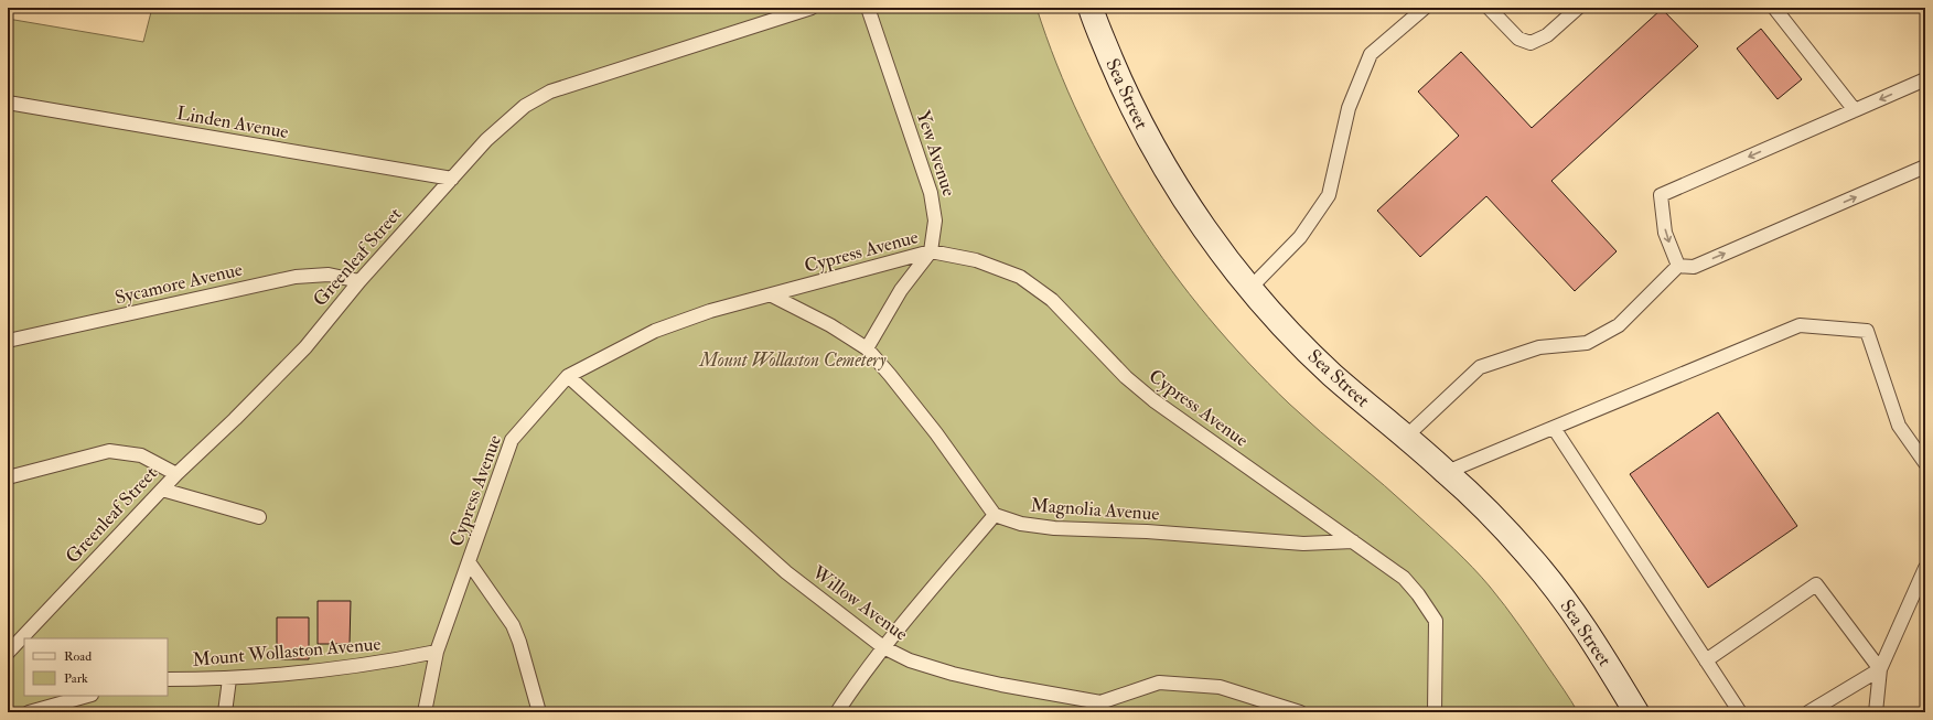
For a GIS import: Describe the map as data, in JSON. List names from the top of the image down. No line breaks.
{"streets":{"main road":["Sea Street"],"lane":["Linden Avenue","Yew Avenue","Cypress Avenue","Greenleaf Street","Sycamore Avenue","Magnolia Avenue","Willow Avenue","Mount Wollaston Avenue"]},"crossings":[["Linden Avenue","Greenleaf Street"],["Yew Avenue","Cypress Avenue"],["Cypress Avenue","Magnolia Avenue"],["Cypress Avenue","Willow Avenue"],["Cypress Avenue","Mount Wollaston Avenue"],["Greenleaf Street","Sycamore Avenue"]],"parks":["Mount Wollaston Cemetery"],"legend":["Road","Park"]}
